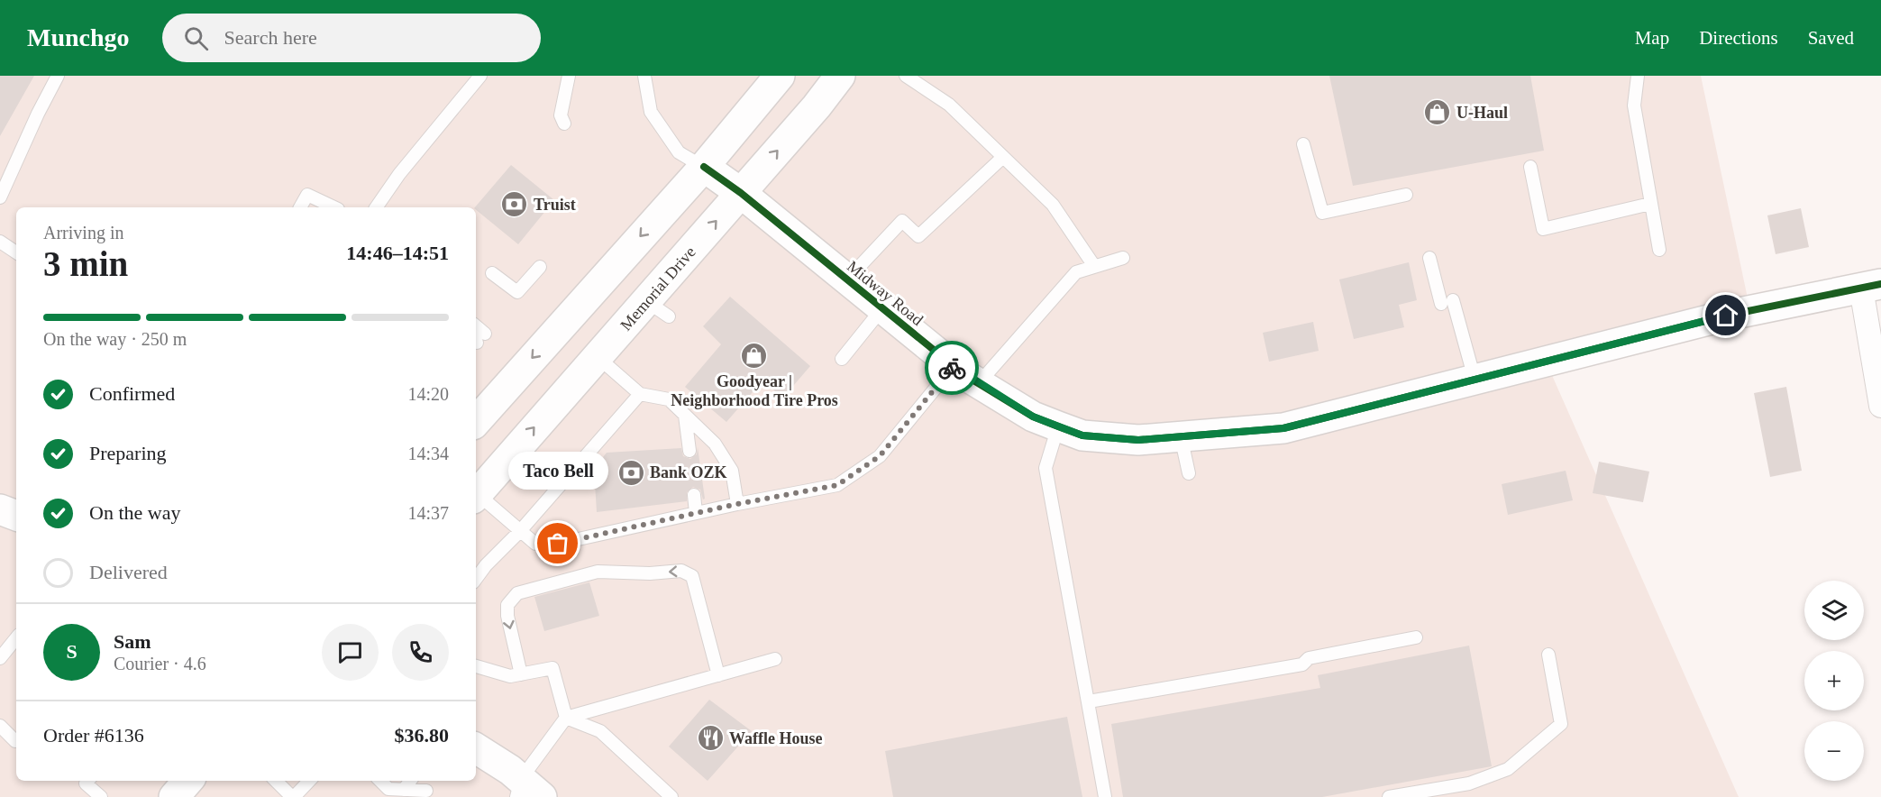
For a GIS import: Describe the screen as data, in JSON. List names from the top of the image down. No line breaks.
{"streets":{"street":["Memorial Drive","Midway Road"]},"crossings":[["Memorial Drive","Midway Road"]],"places":{"shop":["U-Haul","Goodyear | Neighborhood Tire Pros"],"bank":["Truist","Bank OZK"],"other":["Taco Bell"],"restaurant":["Waffle House"]},"page":{"header":"Munchgo","search":"Search here","nav":["Map","Directions","Saved"],"heading":["3 min","Arriving in","14:46–14:51"],"panel":["Sam","Courier · 4.6","Order #6136","$36.80"],"bar":"On the way · 250 m","list":[["Confirmed","14:20"],["Preparing","14:34"],["On the way","14:37"],"Delivered"],"bubble":"Taco Bell","map_buttons":["+","−"],"round":"S"}}
